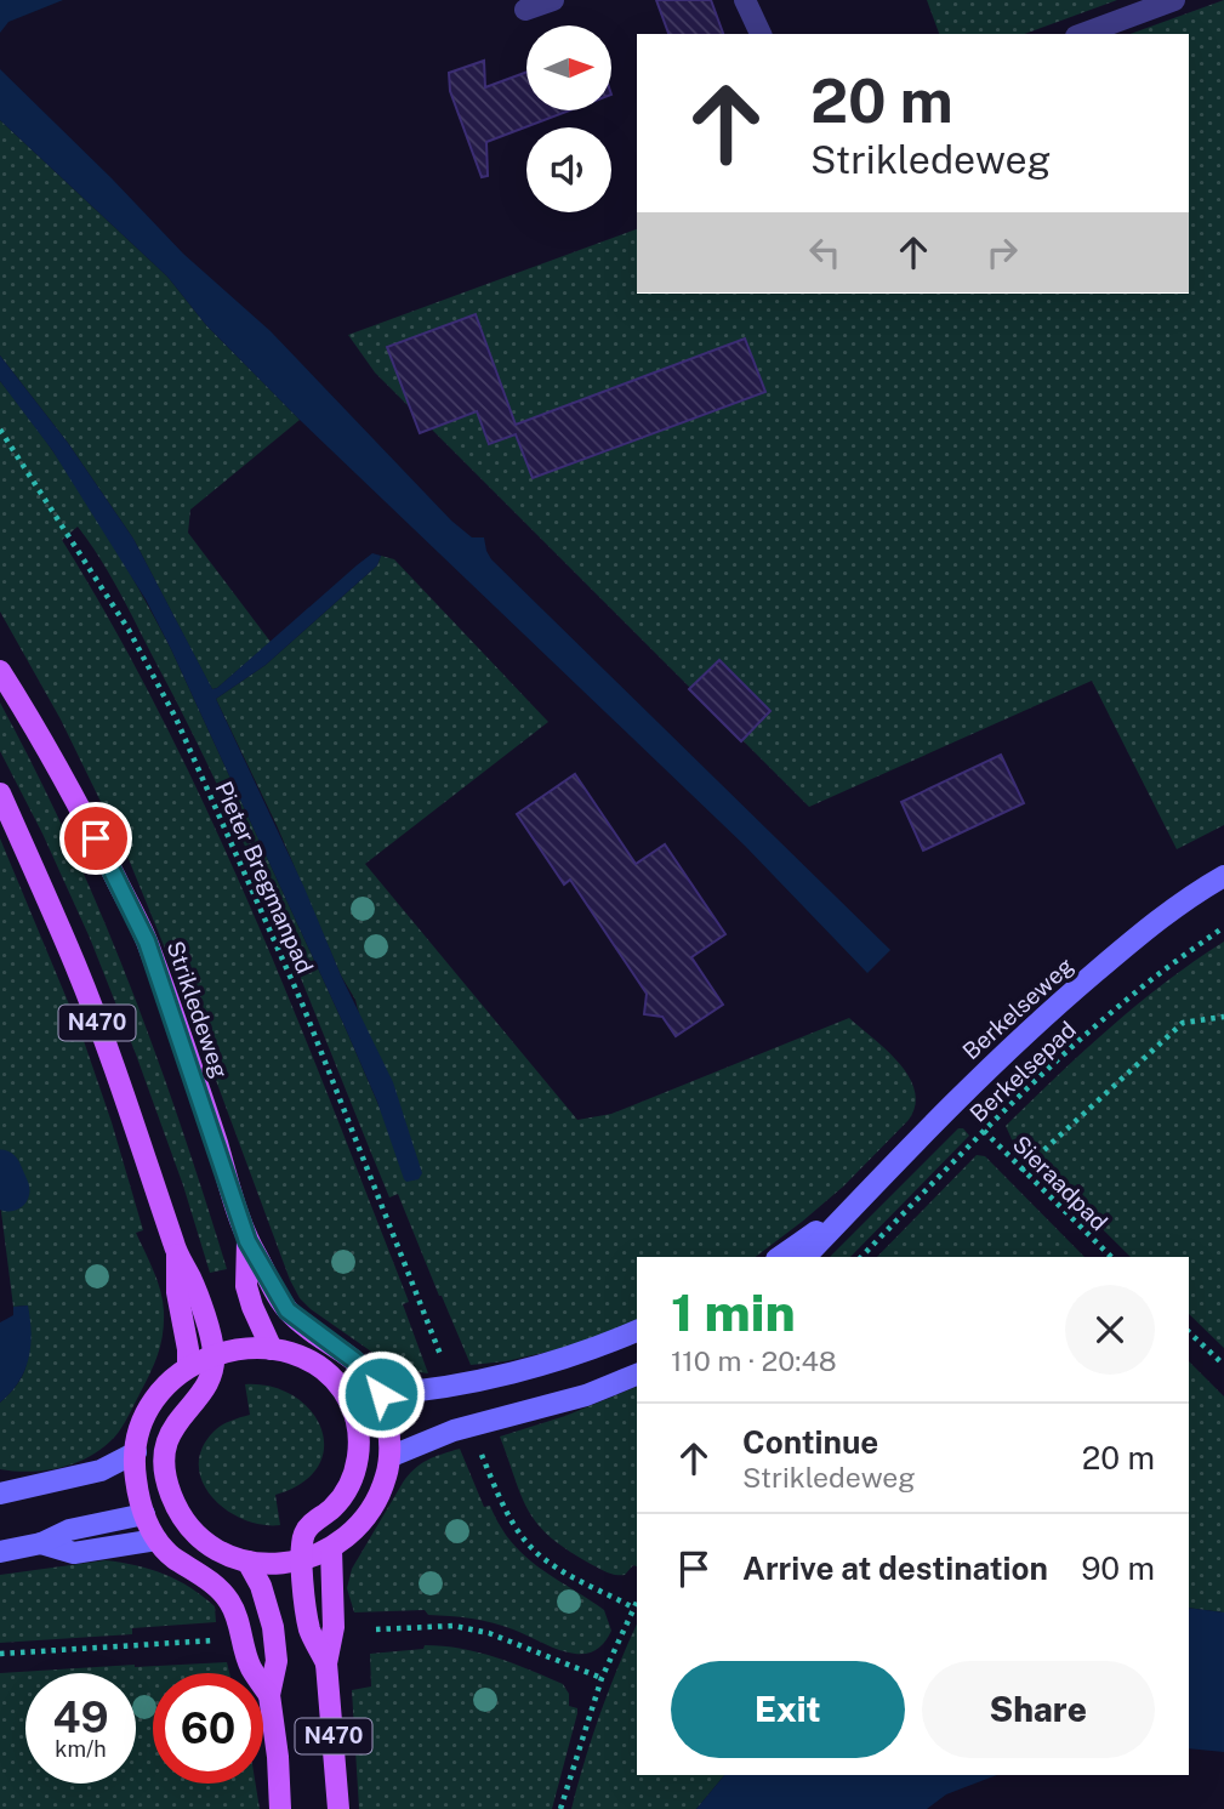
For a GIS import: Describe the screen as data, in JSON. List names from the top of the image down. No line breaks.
{"streets":{"main road":["Strikledeweg","N470"],"street":["Berkelseweg"],"path":["Pieter Bregmanpad","Berkelsepad","Sieraadpad"]},"crossings":[["Strikledeweg","N470"],["Berkelsepad","Sieraadpad"]],"north":"right","page":{"turn":["20 m","Strikledeweg"],"heading":["1 min","110 m · 20:48"],"list":[{"name":"Continue","note":"Strikledeweg","value":"20 m"},{"name":"Arrive at destination","value":"90 m"}],"buttons":["Exit","Share"],"speed":"49 km/h","limit":"60"}}
